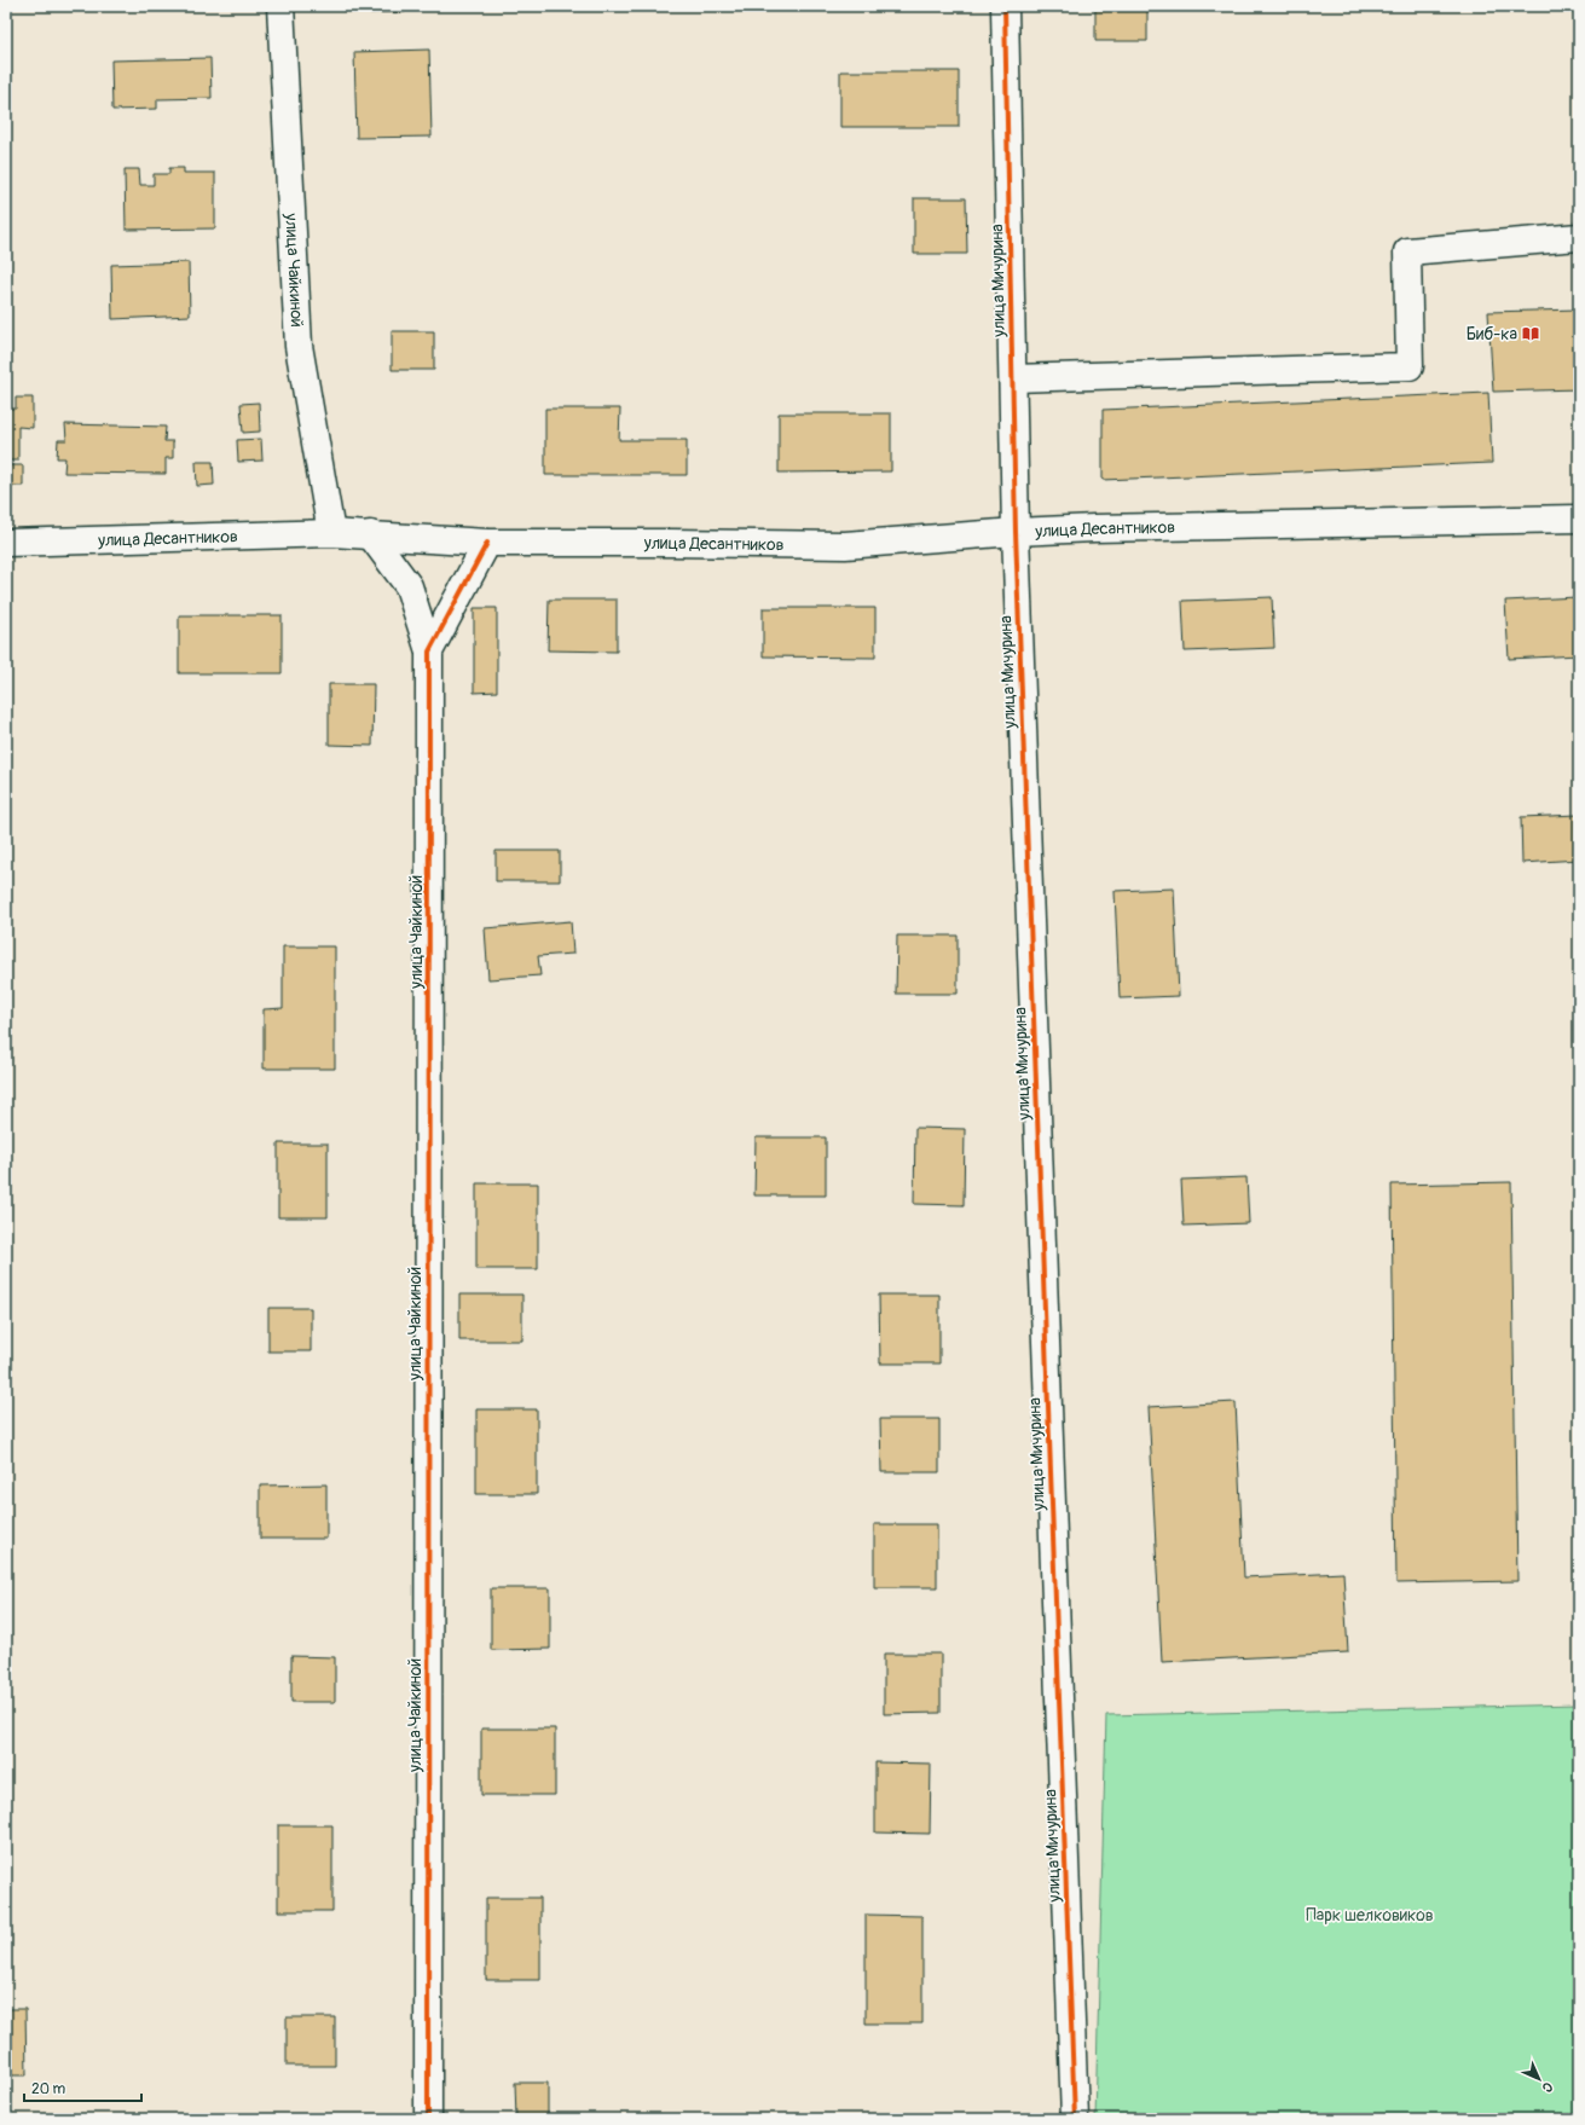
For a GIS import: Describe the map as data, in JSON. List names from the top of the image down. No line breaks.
{"streets":{"street":["улица Чайкиной","улица Мичурина","улица Десантников"]},"crossings":[["улица Чайкиной","улица Десантников"],["улица Мичурина","улица Десантников"]],"parks":["Парк шелковиков"],"places":{"library":["Биб-ка"]},"scale_bar":"20 m","north":"bottom right"}
